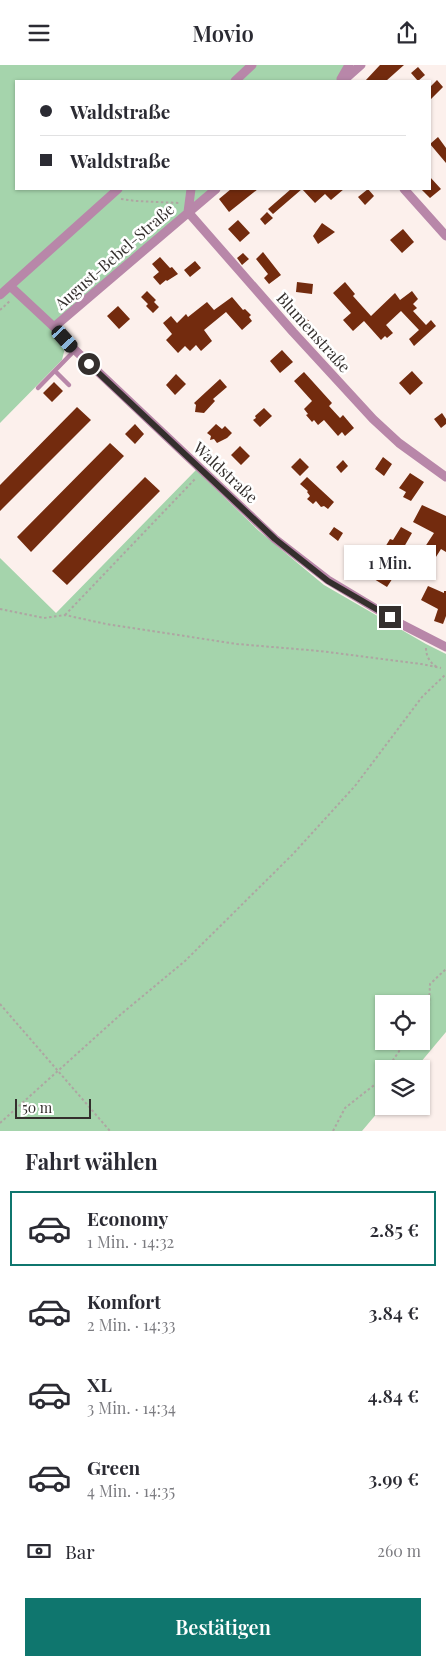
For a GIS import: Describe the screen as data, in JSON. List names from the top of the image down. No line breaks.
{"streets":{"street":["August-Bebel-Straße","Blumenstraße","Waldstraße"]},"crossings":[["August-Bebel-Straße","Blumenstraße"],["August-Bebel-Straße","Waldstraße"]],"scale_bar":"50 m","page":{"header":"Movio","banner":["Waldstraße","Waldstraße"],"bubble":"1 Min.","scale":"50 m","heading":"Fahrt wählen","list":[{"name":"Economy","note":"1 Min. · 14:32","value":"2.85 €"},{"name":"Komfort","note":"2 Min. · 14:33","value":"3.84 €"},{"name":"XL","note":"3 Min. · 14:34","value":"4.84 €"},{"name":"Green","note":"4 Min. · 14:35","value":"3.99 €"}],"pay":["Bar","260 m"],"buttons":"Bestätigen"}}
